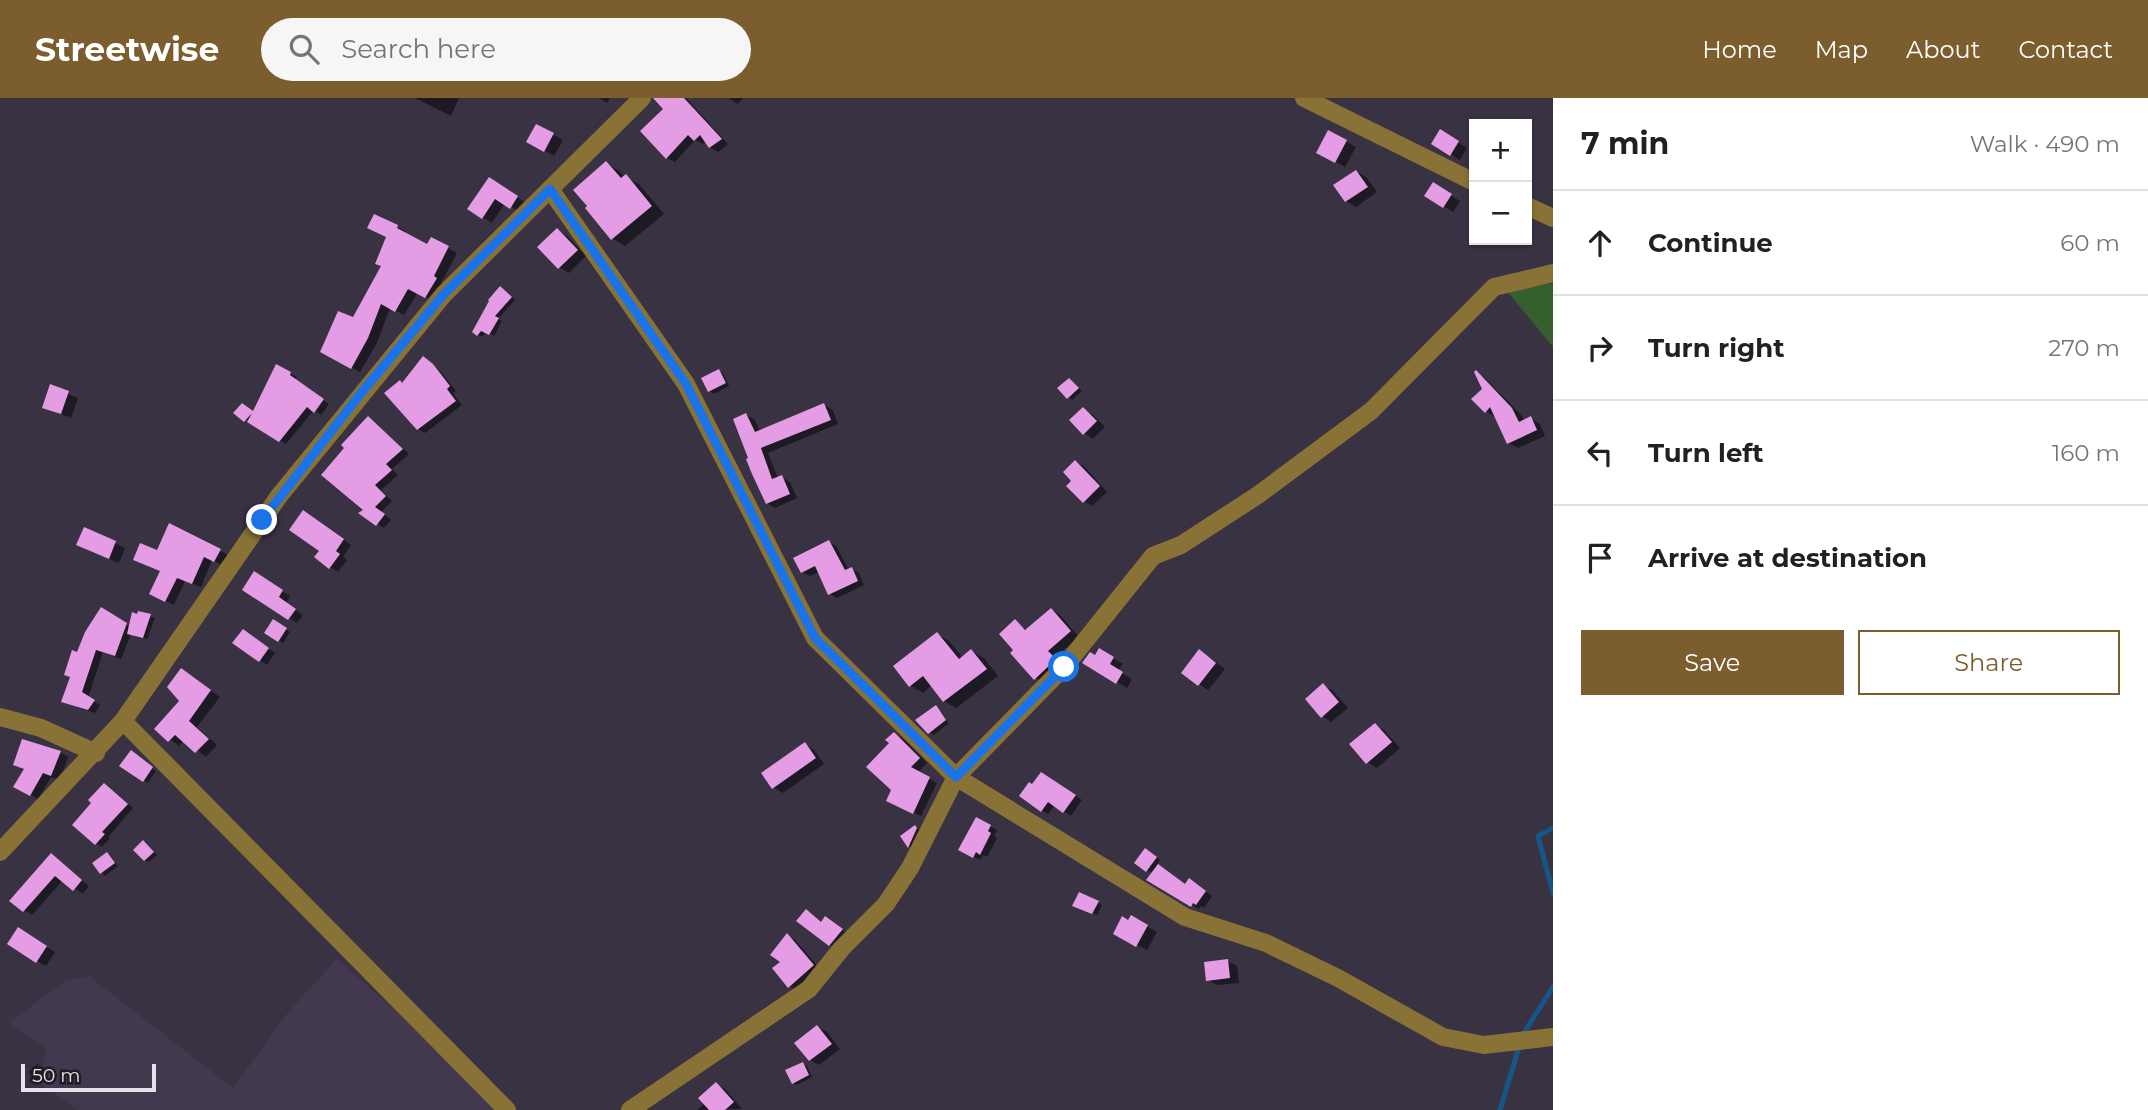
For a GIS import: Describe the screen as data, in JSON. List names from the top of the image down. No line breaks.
{"scale_bar":"50 m","page":{"header":"Streetwise","search":"Search here","nav":["Home","Map","About","Contact"],"heading":["7 min","Walk · 490 m"],"map_buttons":["+","−"],"list":[["Continue","60 m"],["Turn right","270 m"],["Turn left","160 m"],"Arrive at destination"],"buttons":["Save","Share"],"scale":"50 m"}}
